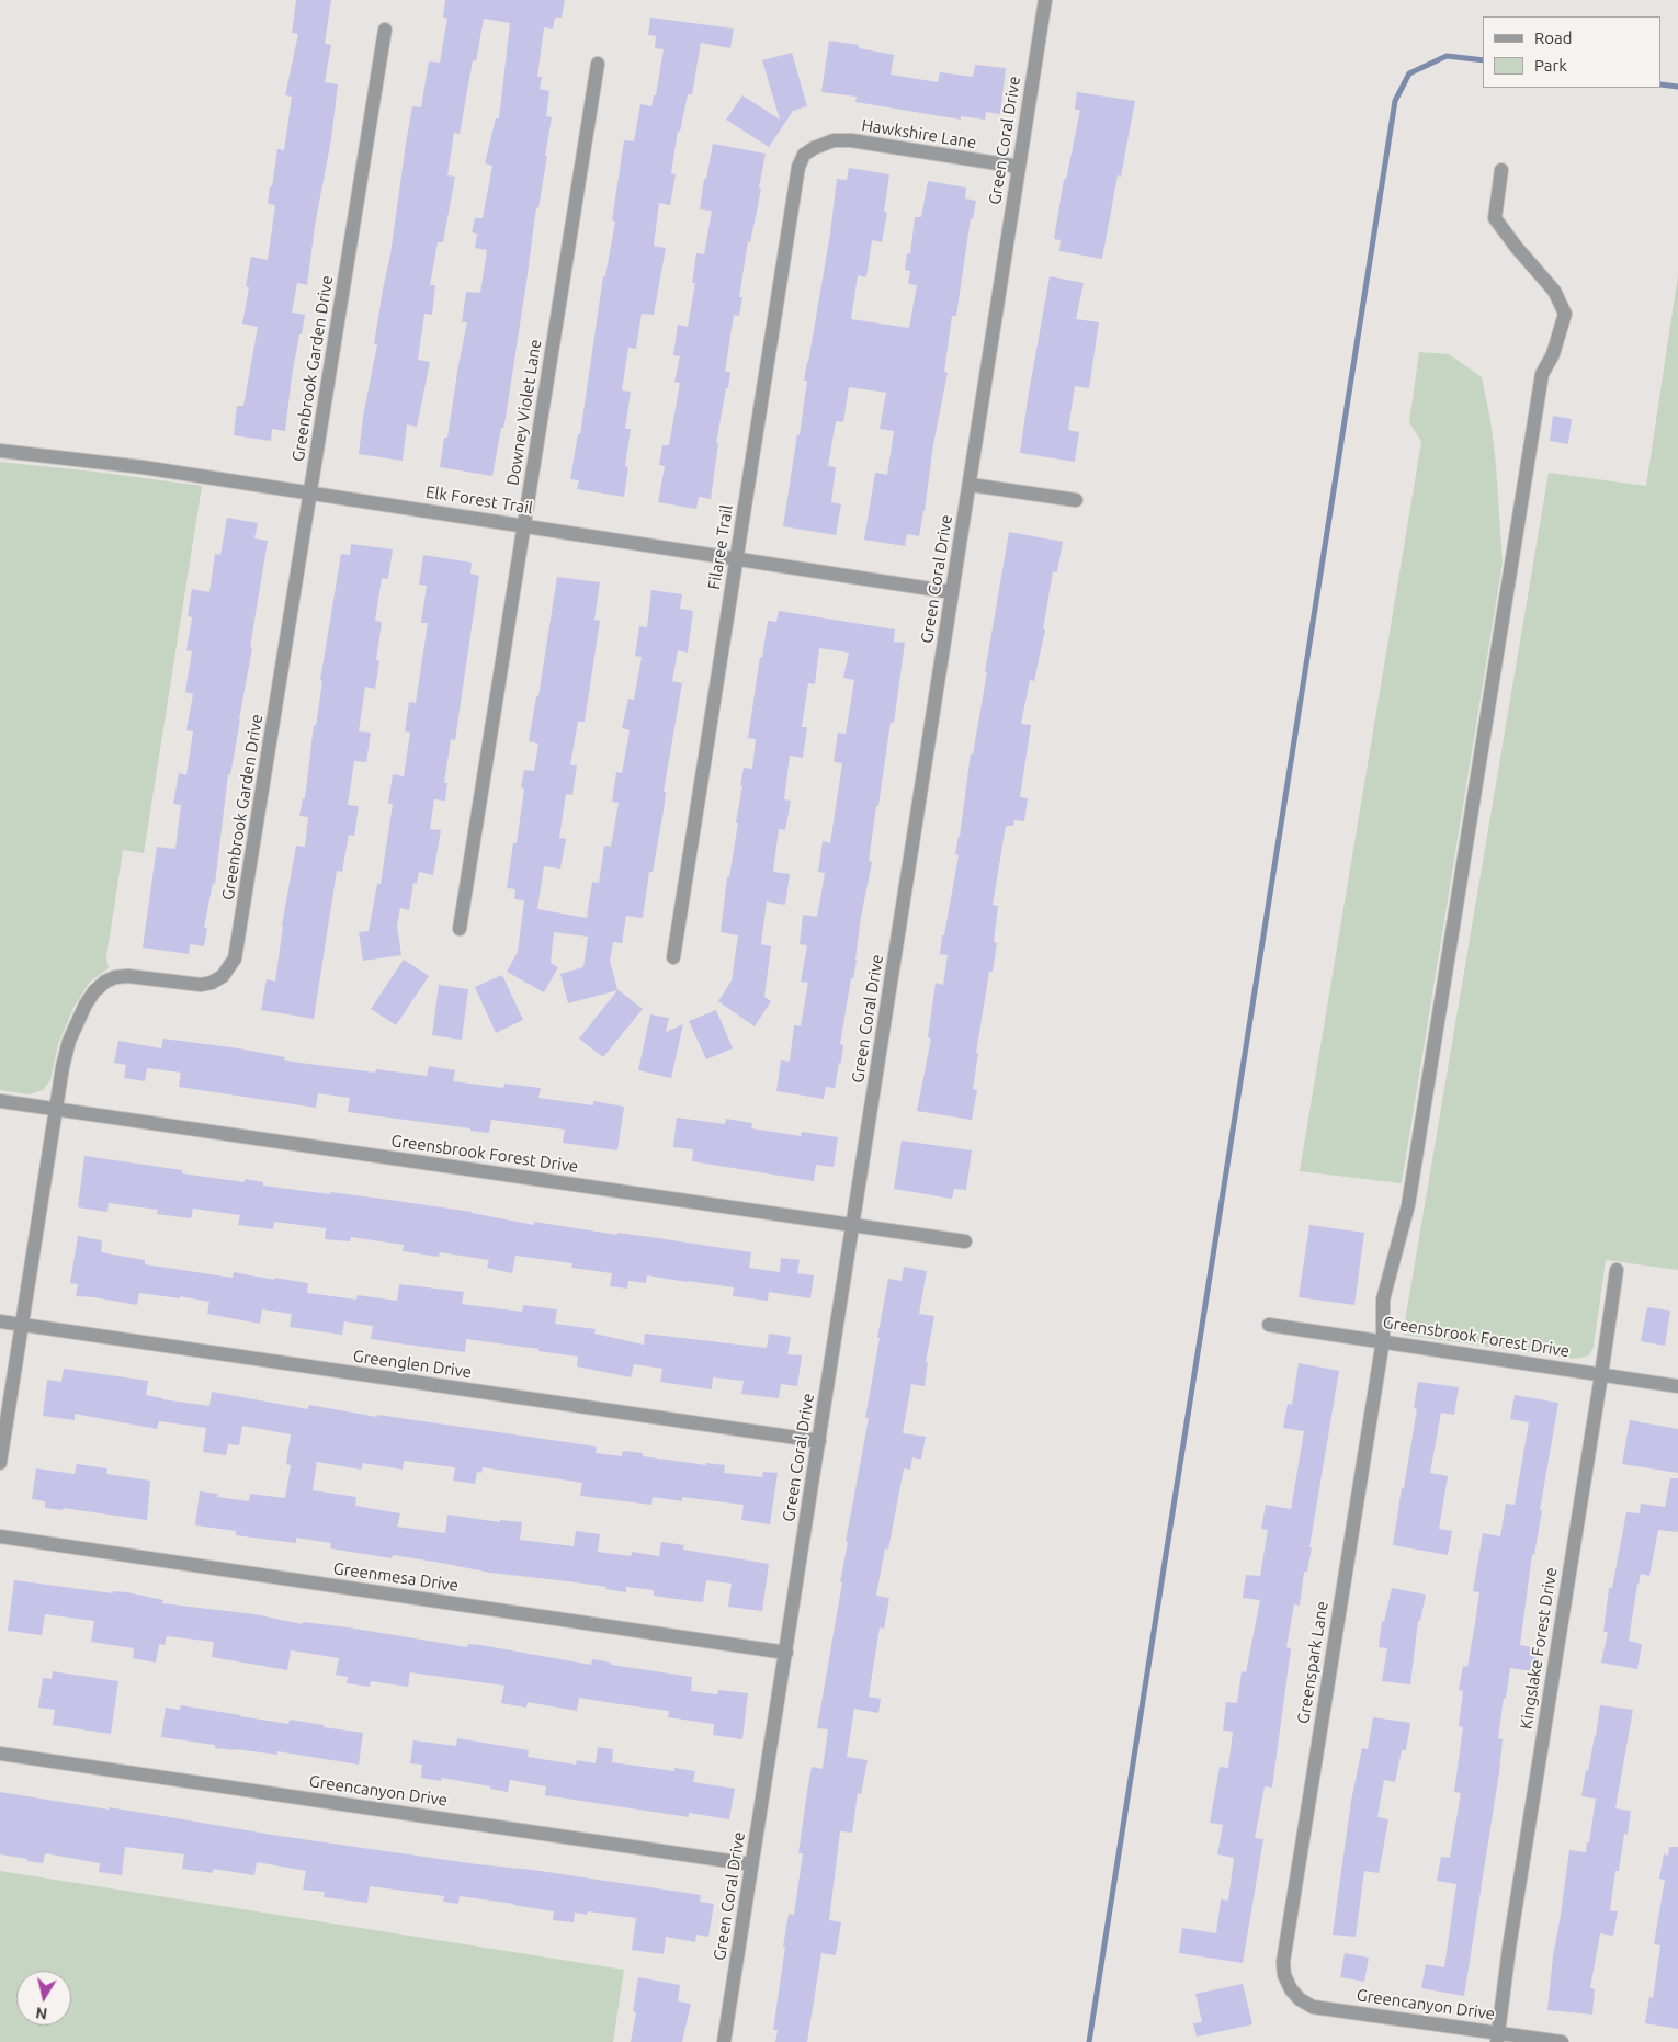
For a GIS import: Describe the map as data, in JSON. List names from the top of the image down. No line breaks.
{"streets":{"street":["Hawkshire Lane","Green Coral Drive","Greenbrook Garden Drive","Downey Violet Lane","Elk Forest Trail","Filaree Trail","Greensbrook Forest Drive","Greenglen Drive","Greenmesa Drive","Kingslake Forest Drive","Greenspark Lane","Greencanyon Drive"]},"crossings":[["Hawkshire Lane","Green Coral Drive"],["Hawkshire Lane","Filaree Trail"],["Green Coral Drive","Elk Forest Trail"],["Green Coral Drive","Greensbrook Forest Drive"],["Green Coral Drive","Greenglen Drive"],["Green Coral Drive","Greenmesa Drive"],["Green Coral Drive","Greencanyon Drive"],["Greenbrook Garden Drive","Elk Forest Trail"],["Greenbrook Garden Drive","Greensbrook Forest Drive"],["Greenbrook Garden Drive","Greenglen Drive"],["Downey Violet Lane","Elk Forest Trail"],["Elk Forest Trail","Filaree Trail"],["Greensbrook Forest Drive","Kingslake Forest Drive"],["Greensbrook Forest Drive","Greenspark Lane"],["Kingslake Forest Drive","Greencanyon Drive"],["Greenspark Lane","Greencanyon Drive"]],"legend":["Road","Park"],"north":"bottom"}
